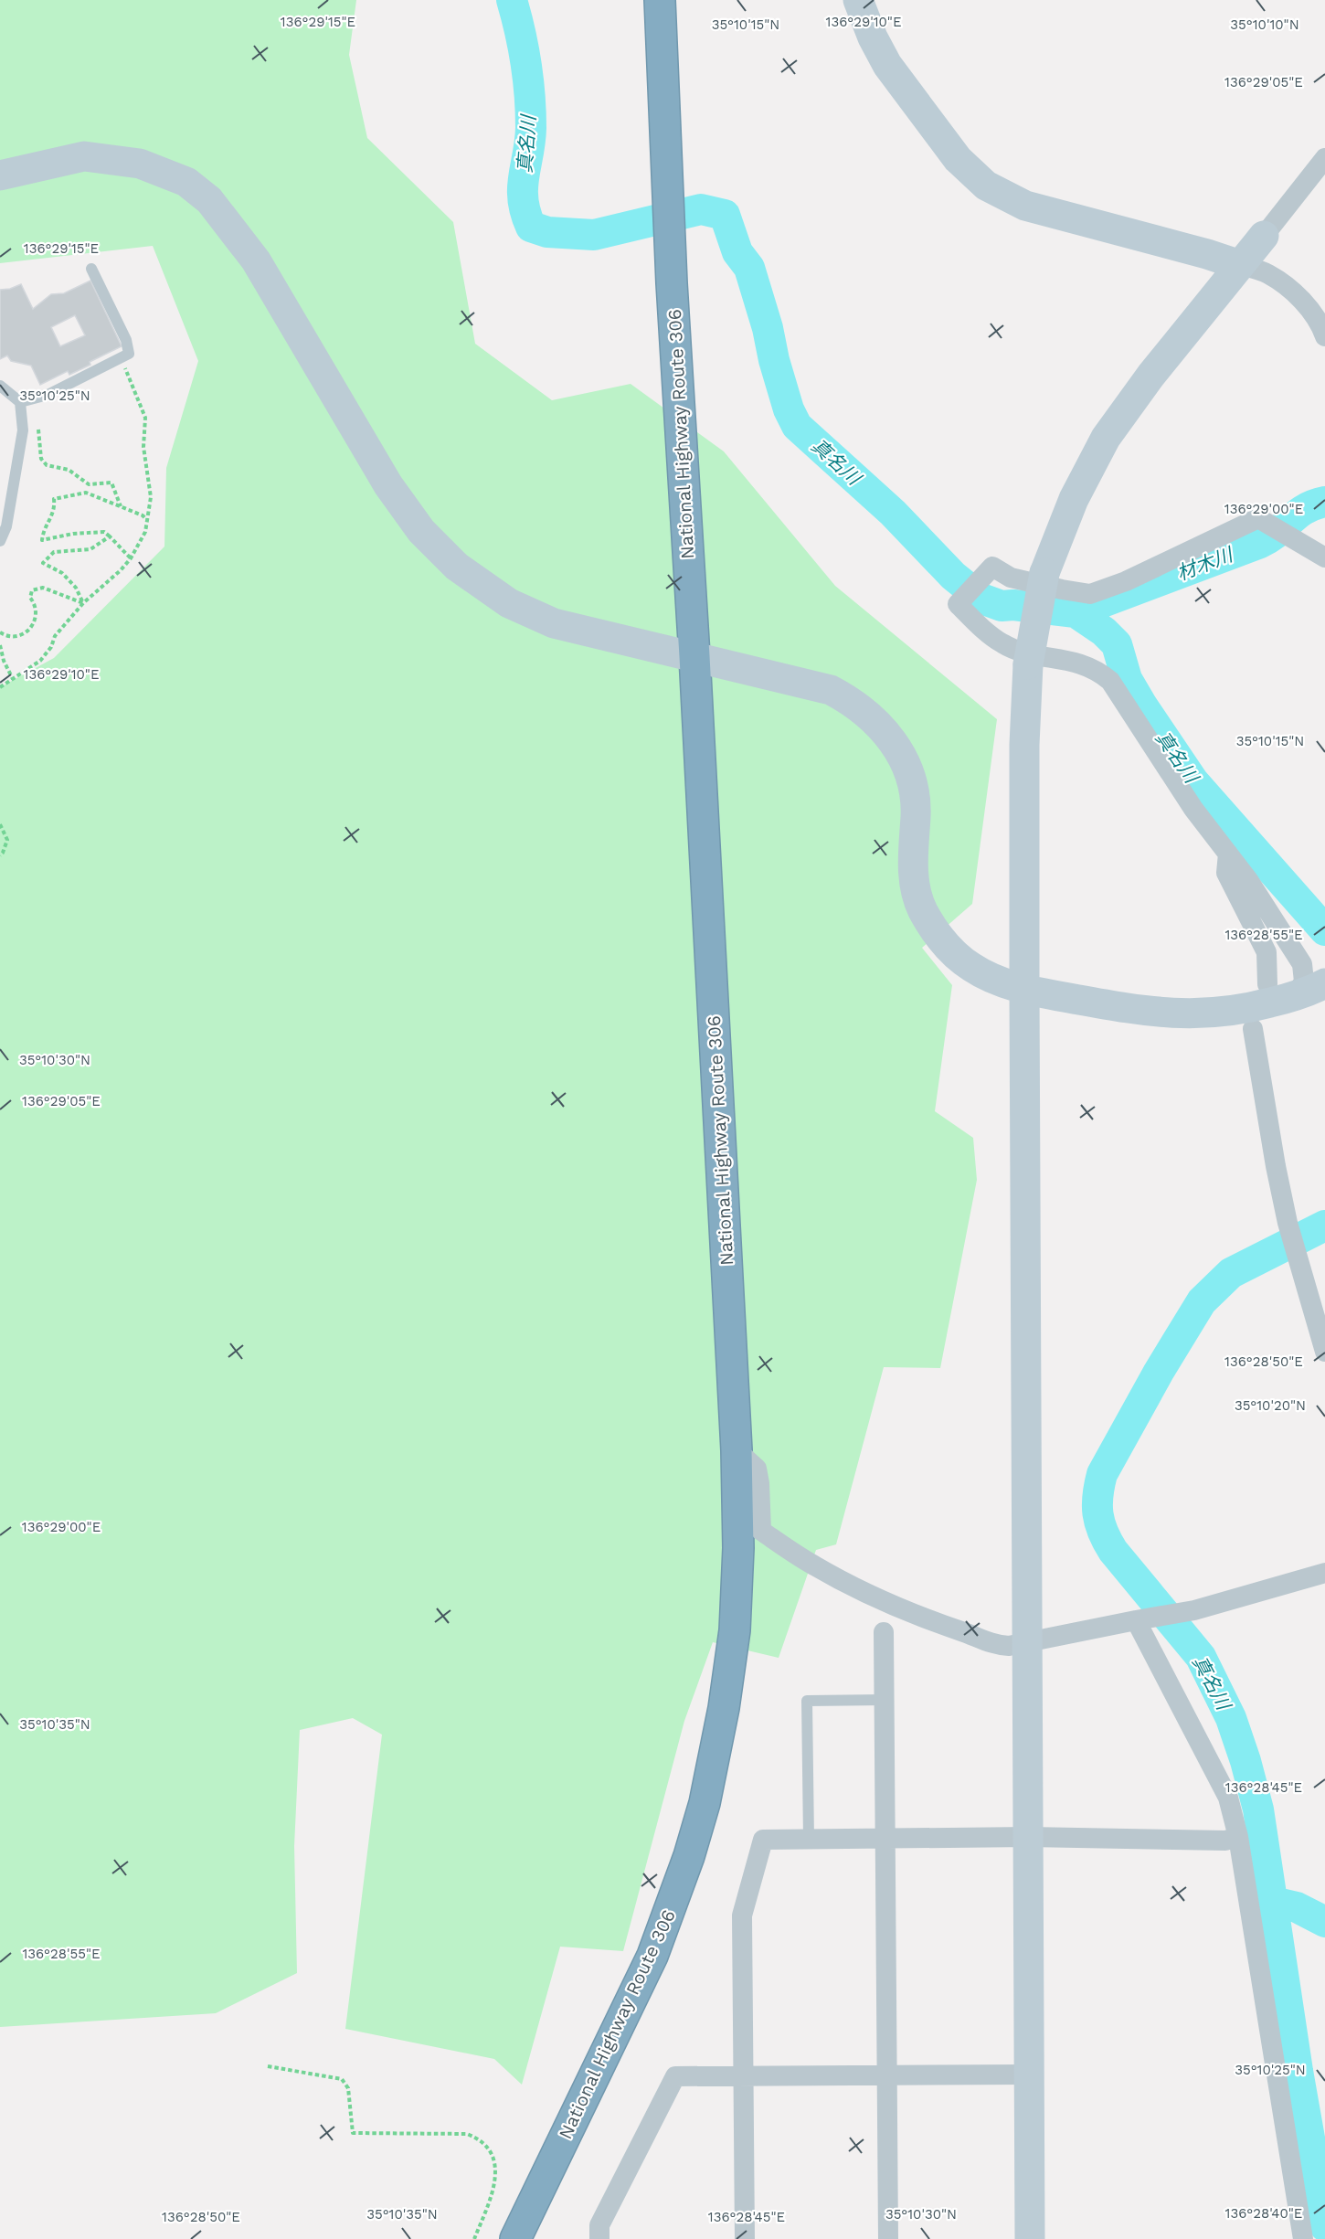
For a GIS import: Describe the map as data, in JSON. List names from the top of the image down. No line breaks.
{"streets":{"highway":["National Highway Route 306"]},"water":["真名川","材木川"],"coordinates":["136°29'15\"E","136°29'10\"E","35°10'15\"N","35°10'10\"N","136°29'05\"E","35°10'25\"N","136°29'00\"E","136°28'55\"E","35°10'30\"N","136°28'50\"E","35°10'20\"N","35°10'35\"N","136°28'45\"E","136°28'40\"E"]}
